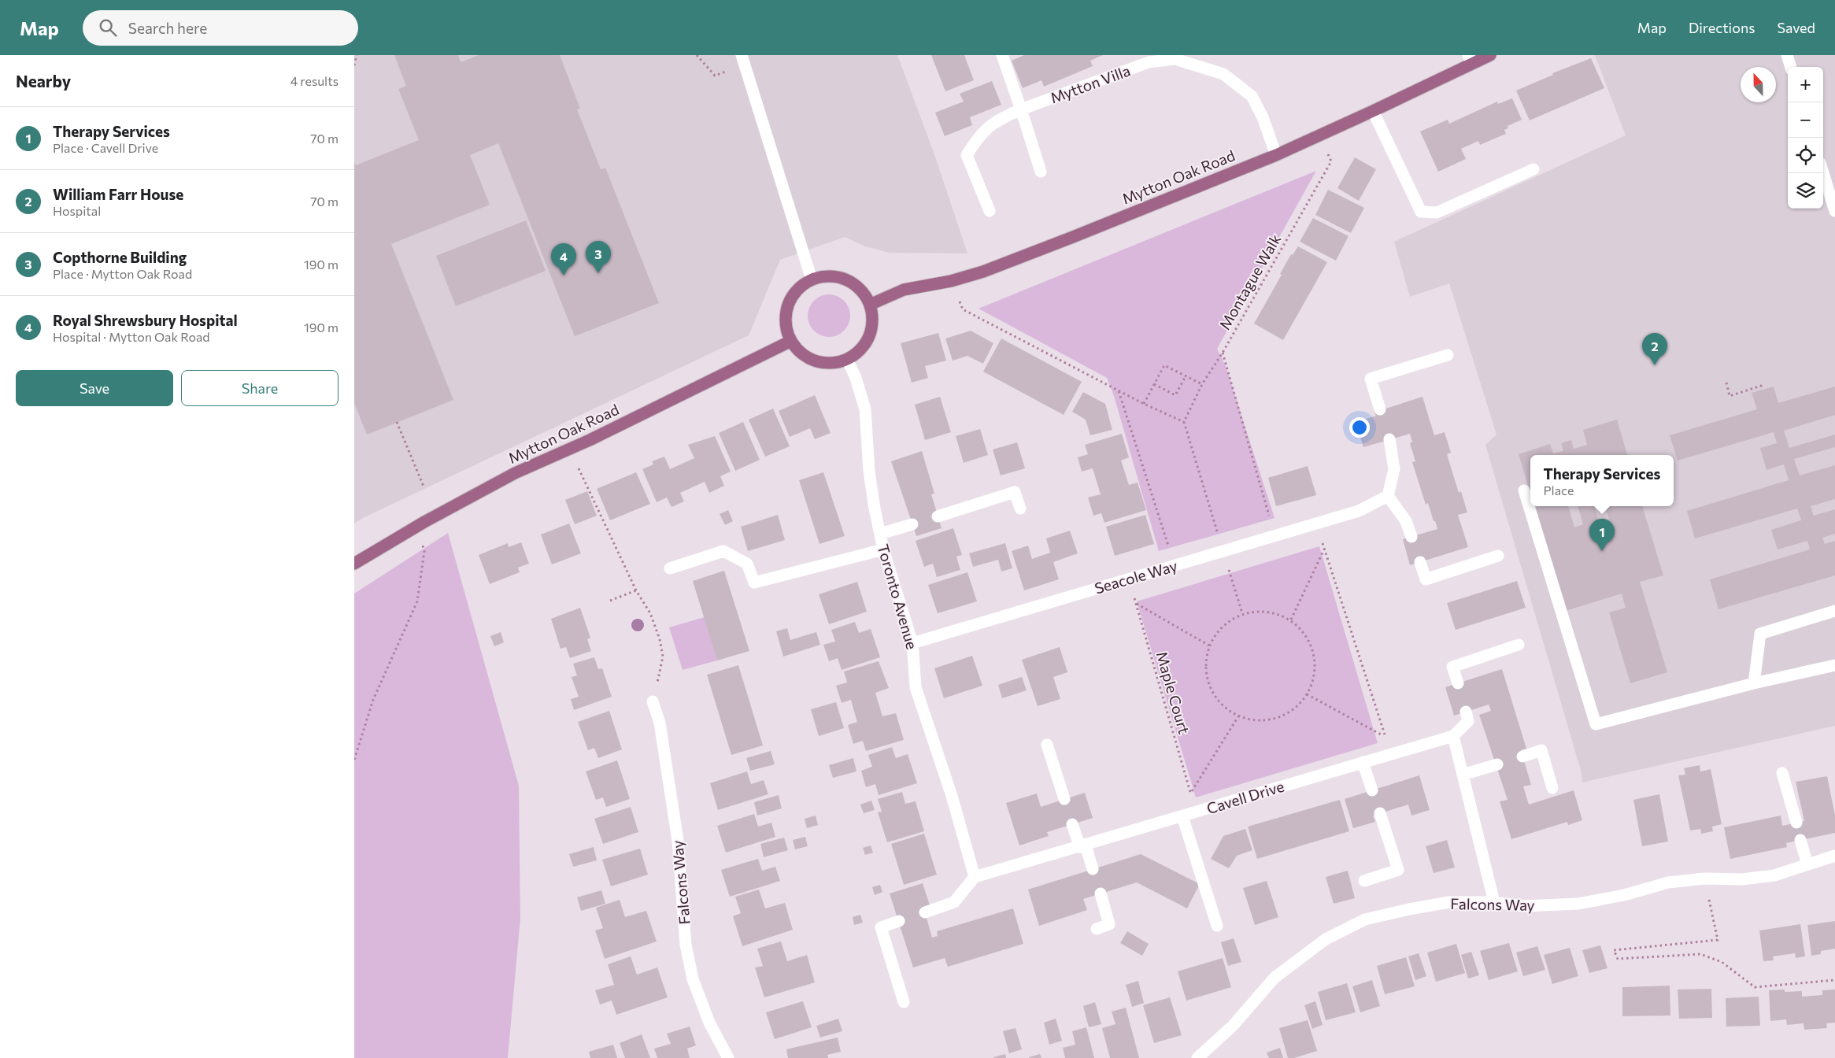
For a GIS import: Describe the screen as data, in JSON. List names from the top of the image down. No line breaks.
{"streets":{"main road":["Mytton Oak Road"],"street":["Mytton Villa","Seacole Way","Toronto Avenue","Cavell Drive","Falcons Way"],"path":["Montague Walk","Maple Court"]},"crossings":[["Mytton Villa","Mytton Oak Road"],["Mytton Oak Road","Toronto Avenue"],["Seacole Way","Toronto Avenue"],["Seacole Way","Maple Court"],["Toronto Avenue","Cavell Drive"],["Maple Court","Cavell Drive"]],"north":"top","page":{"header":"Map","search":"Search here","nav":["Map","Directions","Saved"],"heading":["Nearby","4 results"],"map_buttons":["+","−"],"list":[{"mark":"1","name":"Therapy Services","note":"Place · Cavell Drive","value":"70 m"},{"mark":"2","name":"William Farr House","note":"Hospital","value":"70 m"},{"mark":"3","name":"Copthorne Building","note":"Place · Mytton Oak Road","value":"190 m"},{"mark":"4","name":"Royal Shrewsbury Hospital","note":"Hospital · Mytton Oak Road","value":"190 m"}],"pins":["3","4","2","1"],"buttons":["Save","Share"],"popup":["Therapy Services","Place"]}}
